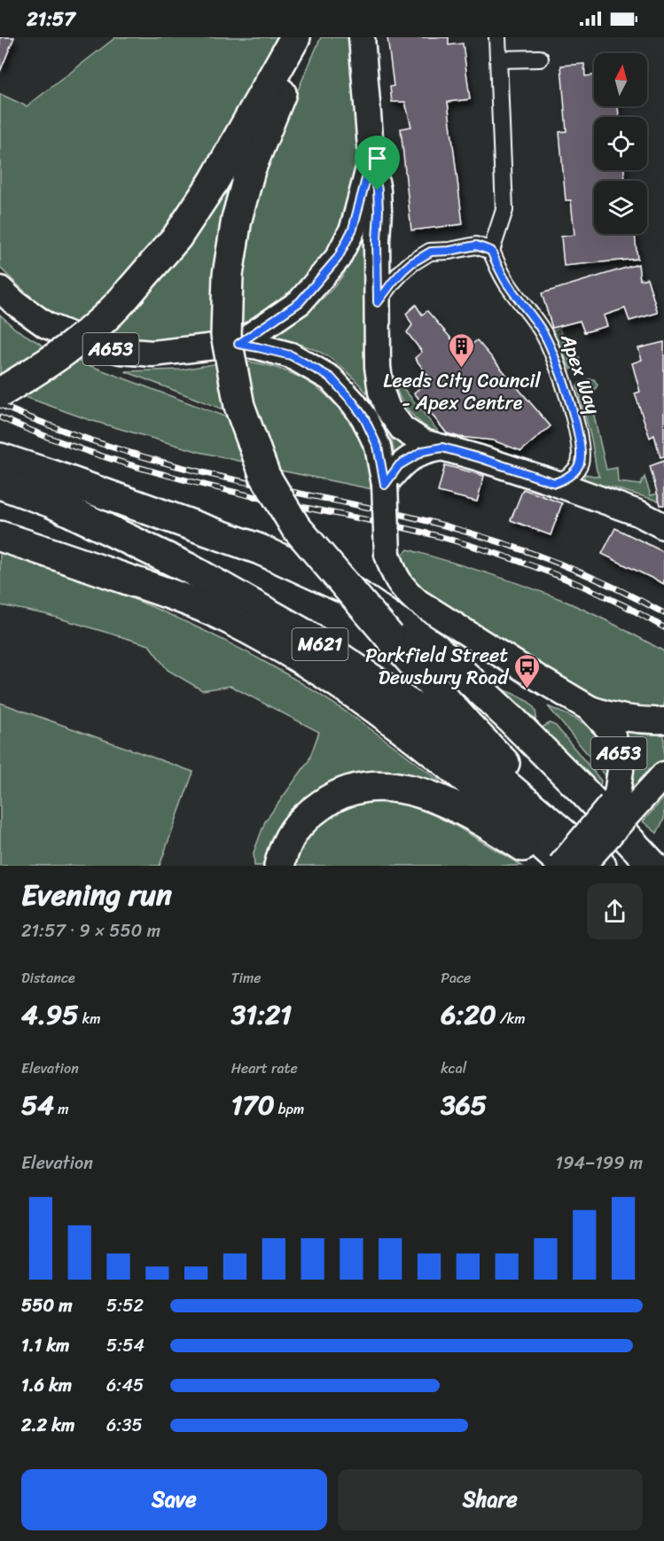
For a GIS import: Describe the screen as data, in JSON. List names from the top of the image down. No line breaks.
{"streets":{"highway":["M621"],"main road":["A653"],"street":["Apex Way"]},"crossings":[["A653","Apex Way"]],"places":{"building":["Leeds City Council - Apex Centre"],"bus stop":["Parkfield Street Dewsbury Road"]},"north":"top","page":{"status":"21:57","heading":["Evening run","21:57 · 9 × 550 m"],"stats":[["Distance","4.95 km"],["Time","31:21"],["Pace","6:20 /km"],["Elevation","54 m"],["Heart rate","170 bpm"],["kcal","365"]],"chart":["Elevation","194–199 m"],"list":[{"name":"550 m","note":"5:52"},{"name":"1.1 km","note":"5:54"},{"name":"1.6 km","note":"6:45"},{"name":"2.2 km","note":"6:35"}],"buttons":["Save","Share"]}}
